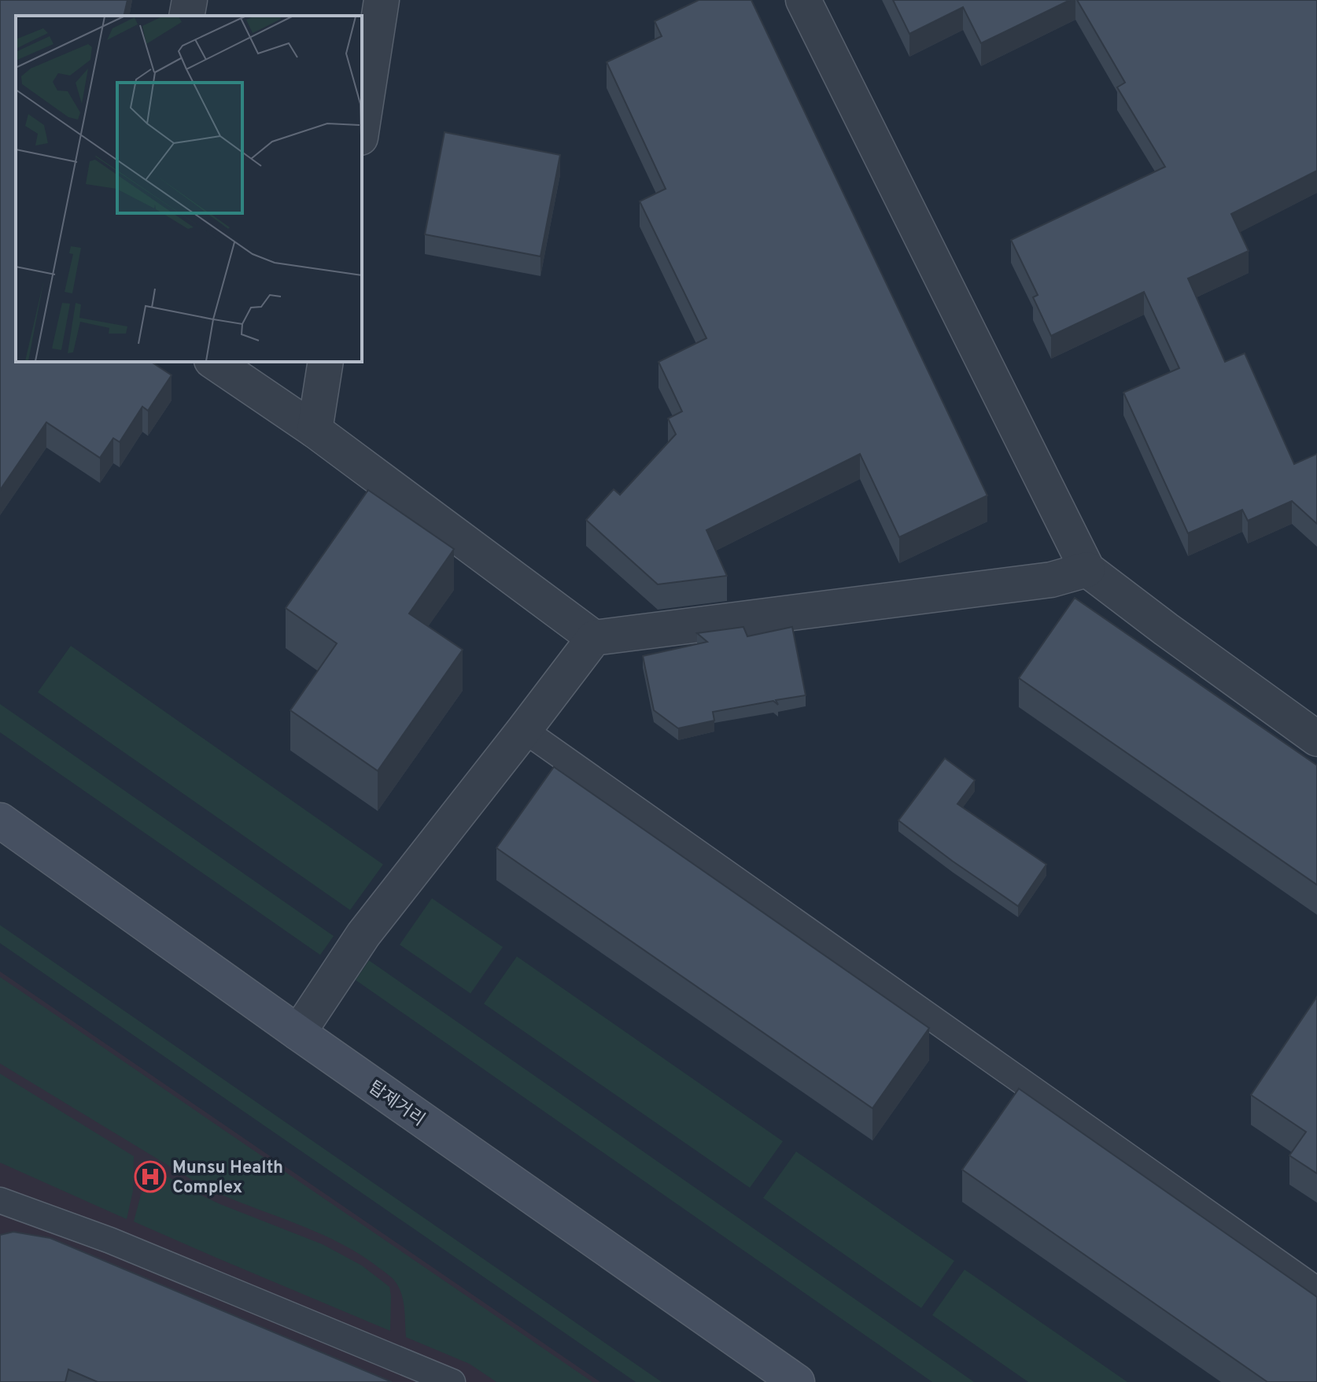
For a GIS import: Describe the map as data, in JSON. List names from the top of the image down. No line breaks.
{"streets":{"main road":["탑제거리"]},"places":{"hospital":["Munsu Health Complex"]}}
